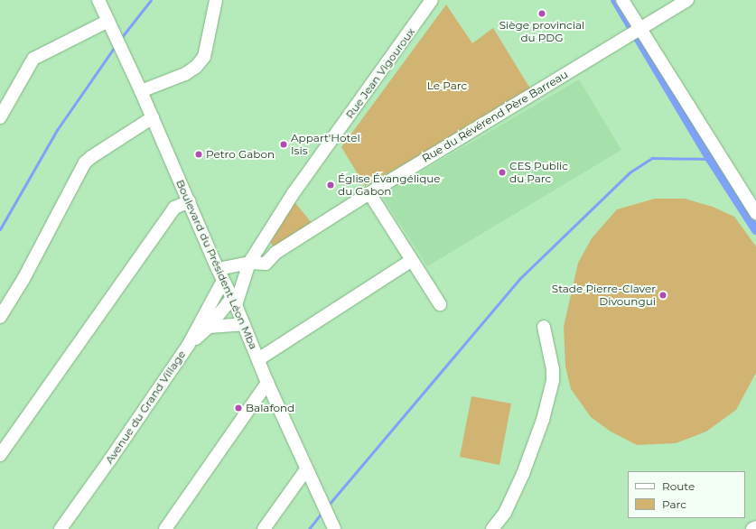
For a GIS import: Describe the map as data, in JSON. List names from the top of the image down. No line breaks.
{"streets":{"street":["Rue Jean Vigouroux","Rue du Révérend Père Barreau","Boulevard du Président Léon Mba","Avenue du Grand Village"]},"crossings":[["Rue Jean Vigouroux","Rue du Révérend Père Barreau"],["Rue Jean Vigouroux","Boulevard du Président Léon Mba"],["Boulevard du Président Léon Mba","Avenue du Grand Village"]],"parks":["Le Parc"],"places":["Siège provincial du PDG","Appart'Hotel Isis","Petro Gabon","CES Public du Parc","Église Évangélique du Gabon","Stade Pierre-Claver Divoungui","Balafond"],"legend":["Route","Parc"]}
